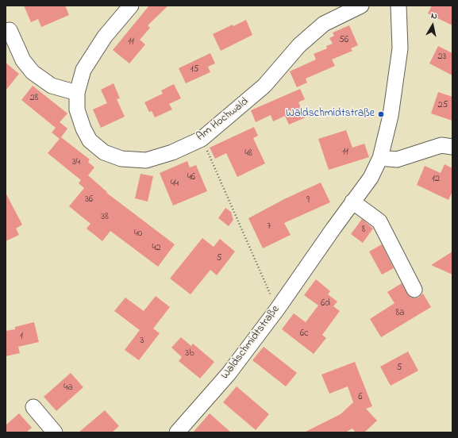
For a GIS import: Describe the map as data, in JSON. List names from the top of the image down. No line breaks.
{"streets":{"street":["Am Hochwald","Waldschmidtstraße"]},"places":["Waldschmidtstraße"],"house_numbers":["56","11","23","15","28","25","11","48","34","46","12","44","36","9","38","7","8","40","42","5","6d","8a","6c","1","3","3b","5","4a","6"],"north":"top"}
